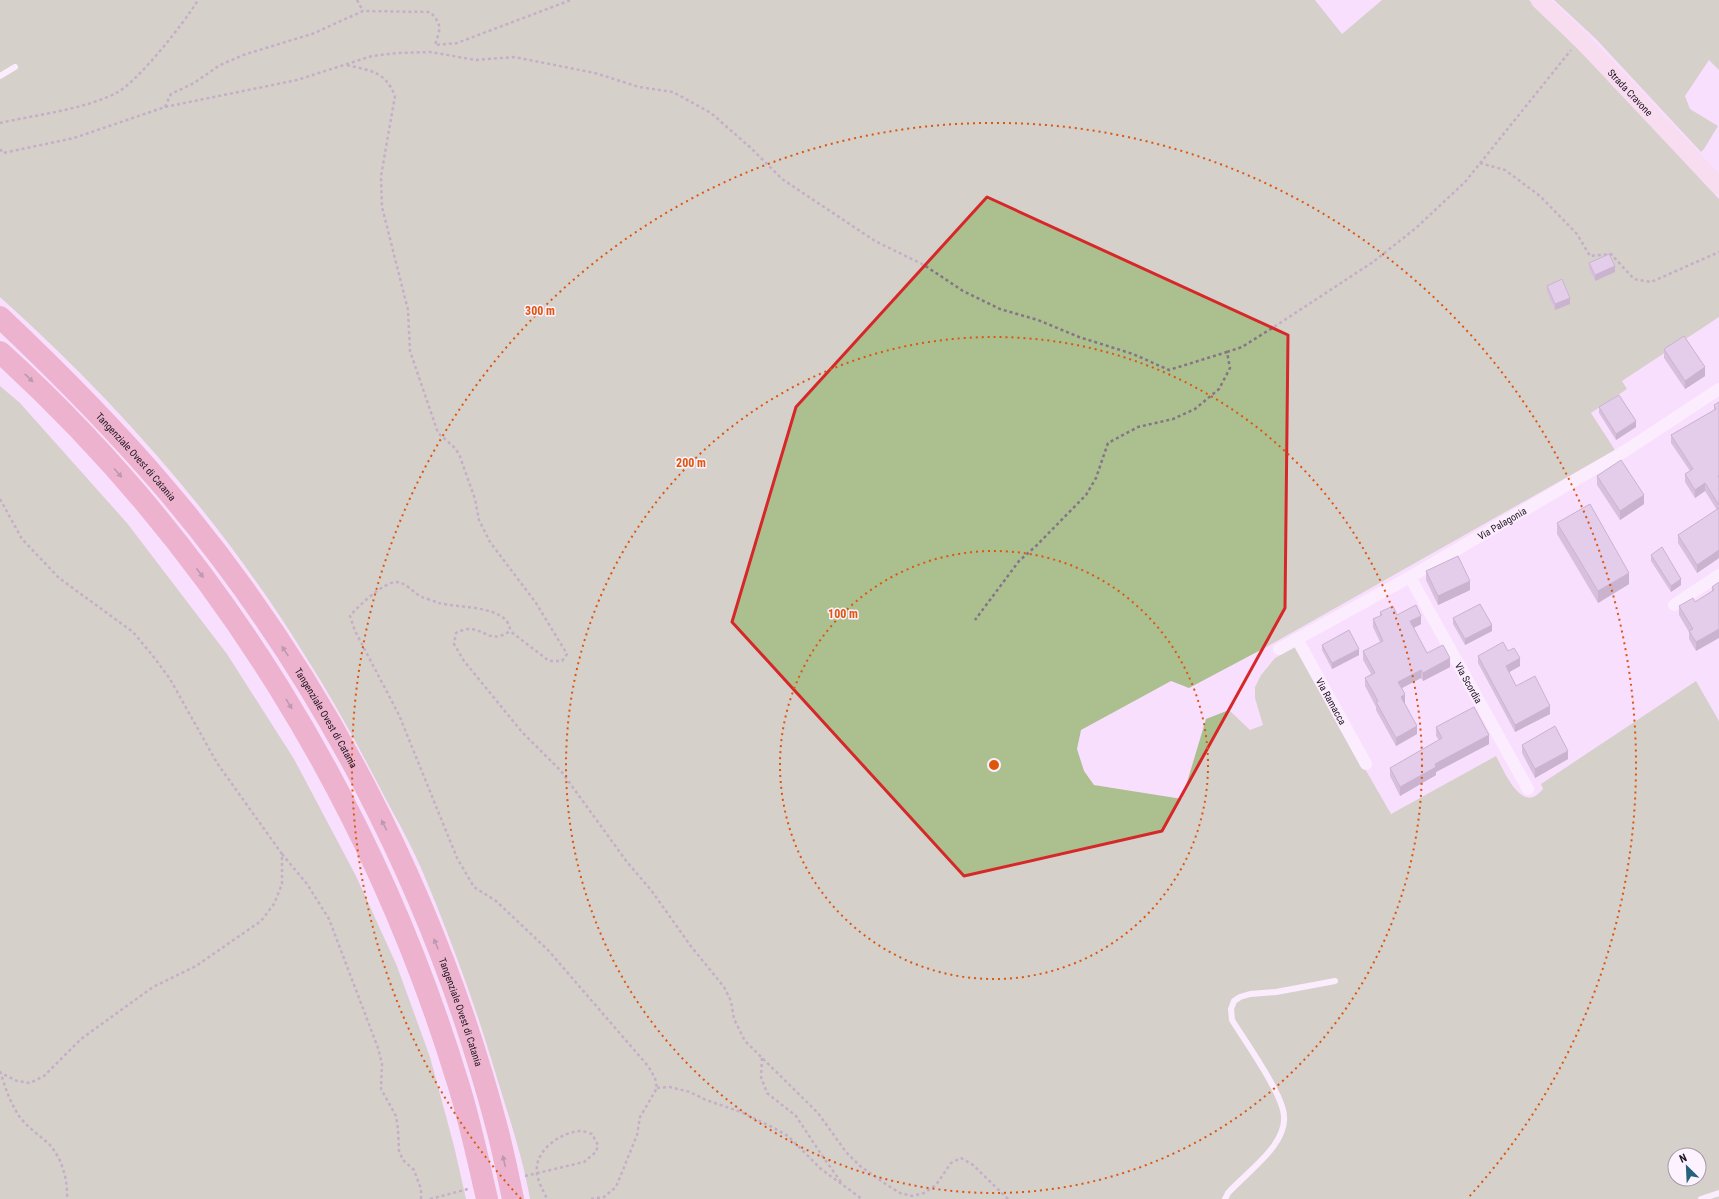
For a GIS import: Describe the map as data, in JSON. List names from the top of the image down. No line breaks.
{"streets":{"highway":["Tangenziale Ovest di Catania"],"street":["Strada Cravone","Via Palagonia","Via Scordia","Via Ramacca"]},"crossings":[["Via Palagonia","Via Scordia"],["Via Palagonia","Via Ramacca"]],"north":"top left","rings":["300 m","200 m","100 m"]}
